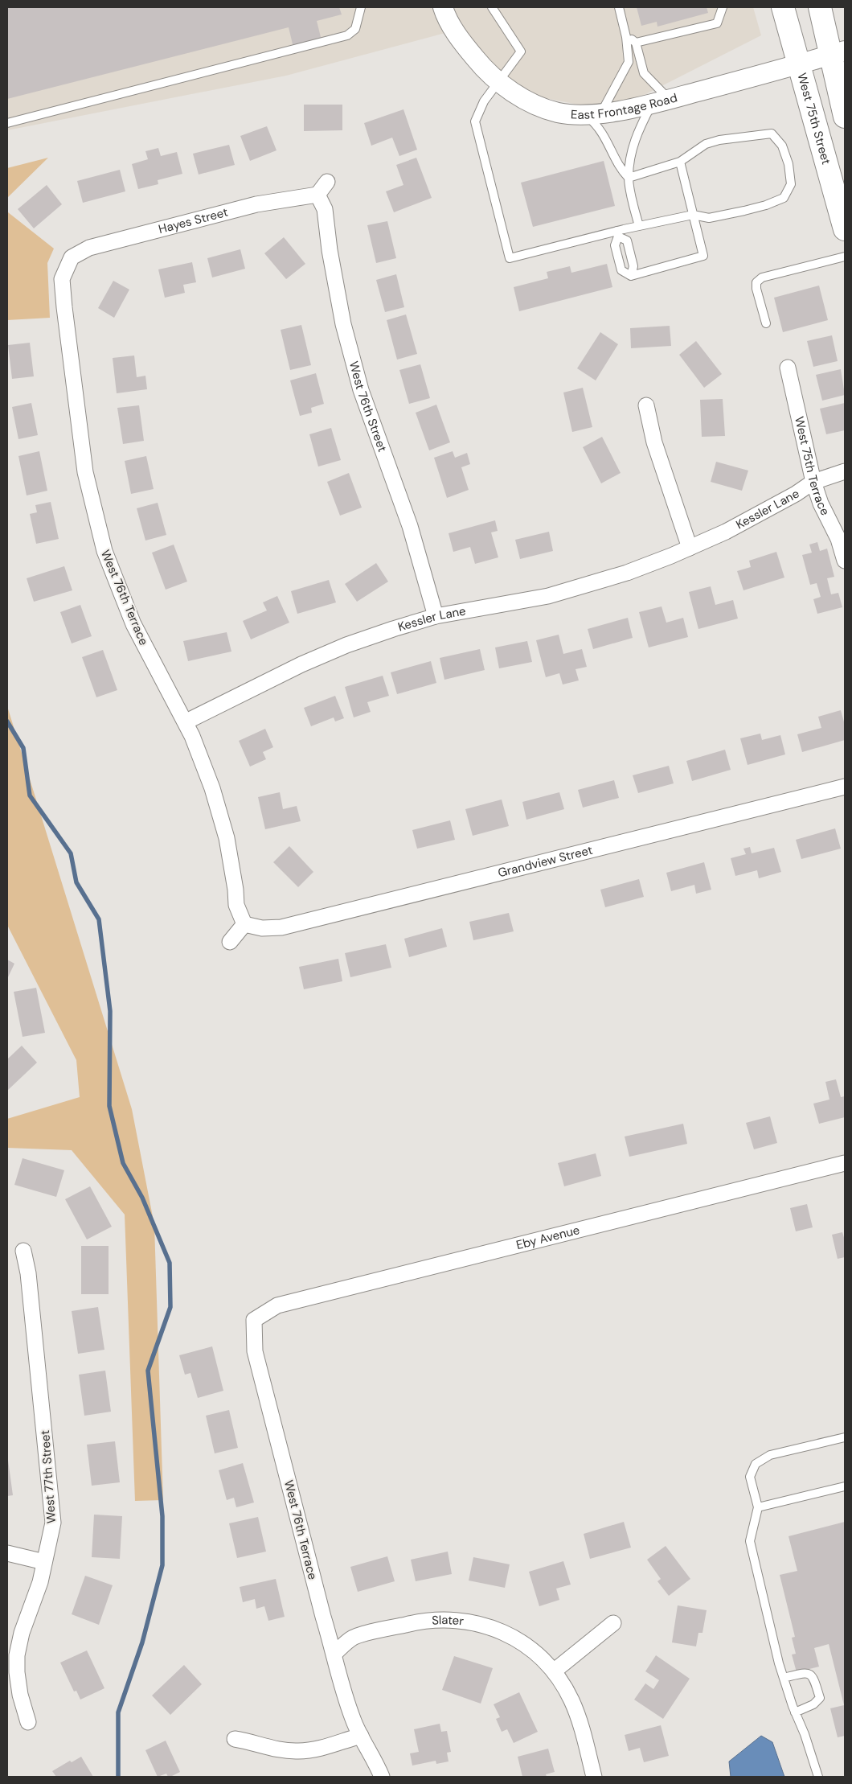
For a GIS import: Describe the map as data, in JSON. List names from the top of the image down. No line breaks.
{"streets":{"main road":["West 75th Street"],"street":["East Frontage Road","Hayes Street","West 76th Street","West 75th Terrace","Kessler Lane","West 76th Terrace","Grandview Street","Eby Avenue","West 77th Street","Slater"]},"crossings":[["East Frontage Road","West 75th Street"],["Hayes Street","West 76th Street"],["Hayes Street","West 76th Terrace"],["West 76th Street","Kessler Lane"],["West 75th Terrace","Kessler Lane"],["Kessler Lane","West 76th Terrace"],["West 76th Terrace","Grandview Street"],["West 76th Terrace","Eby Avenue"],["West 76th Terrace","Slater"]]}
